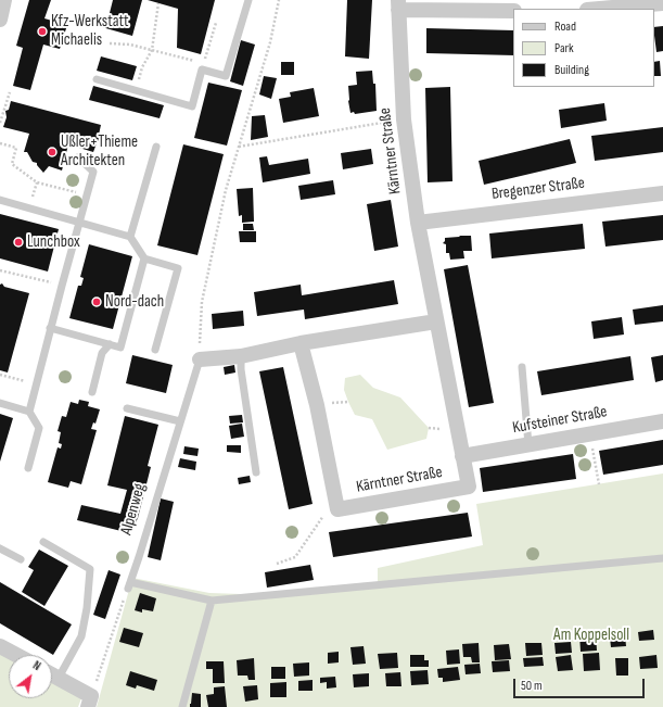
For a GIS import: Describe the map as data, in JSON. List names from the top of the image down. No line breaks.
{"streets":{"street":["Kärntner Straße","Bregenzer Straße","Kufsteiner Straße"],"lane":["Alpenweg"]},"crossings":[["Kärntner Straße","Bregenzer Straße"],["Kärntner Straße","Kufsteiner Straße"]],"parks":["Am Koppelsoll"],"places":["Kfz-Werkstatt Michaelis","Ußler+Thieme Architekten","Lunchbox","Nord-dach"],"legend":["Road","Park","Building"],"scale_bar":"50 m","north":"top right"}
